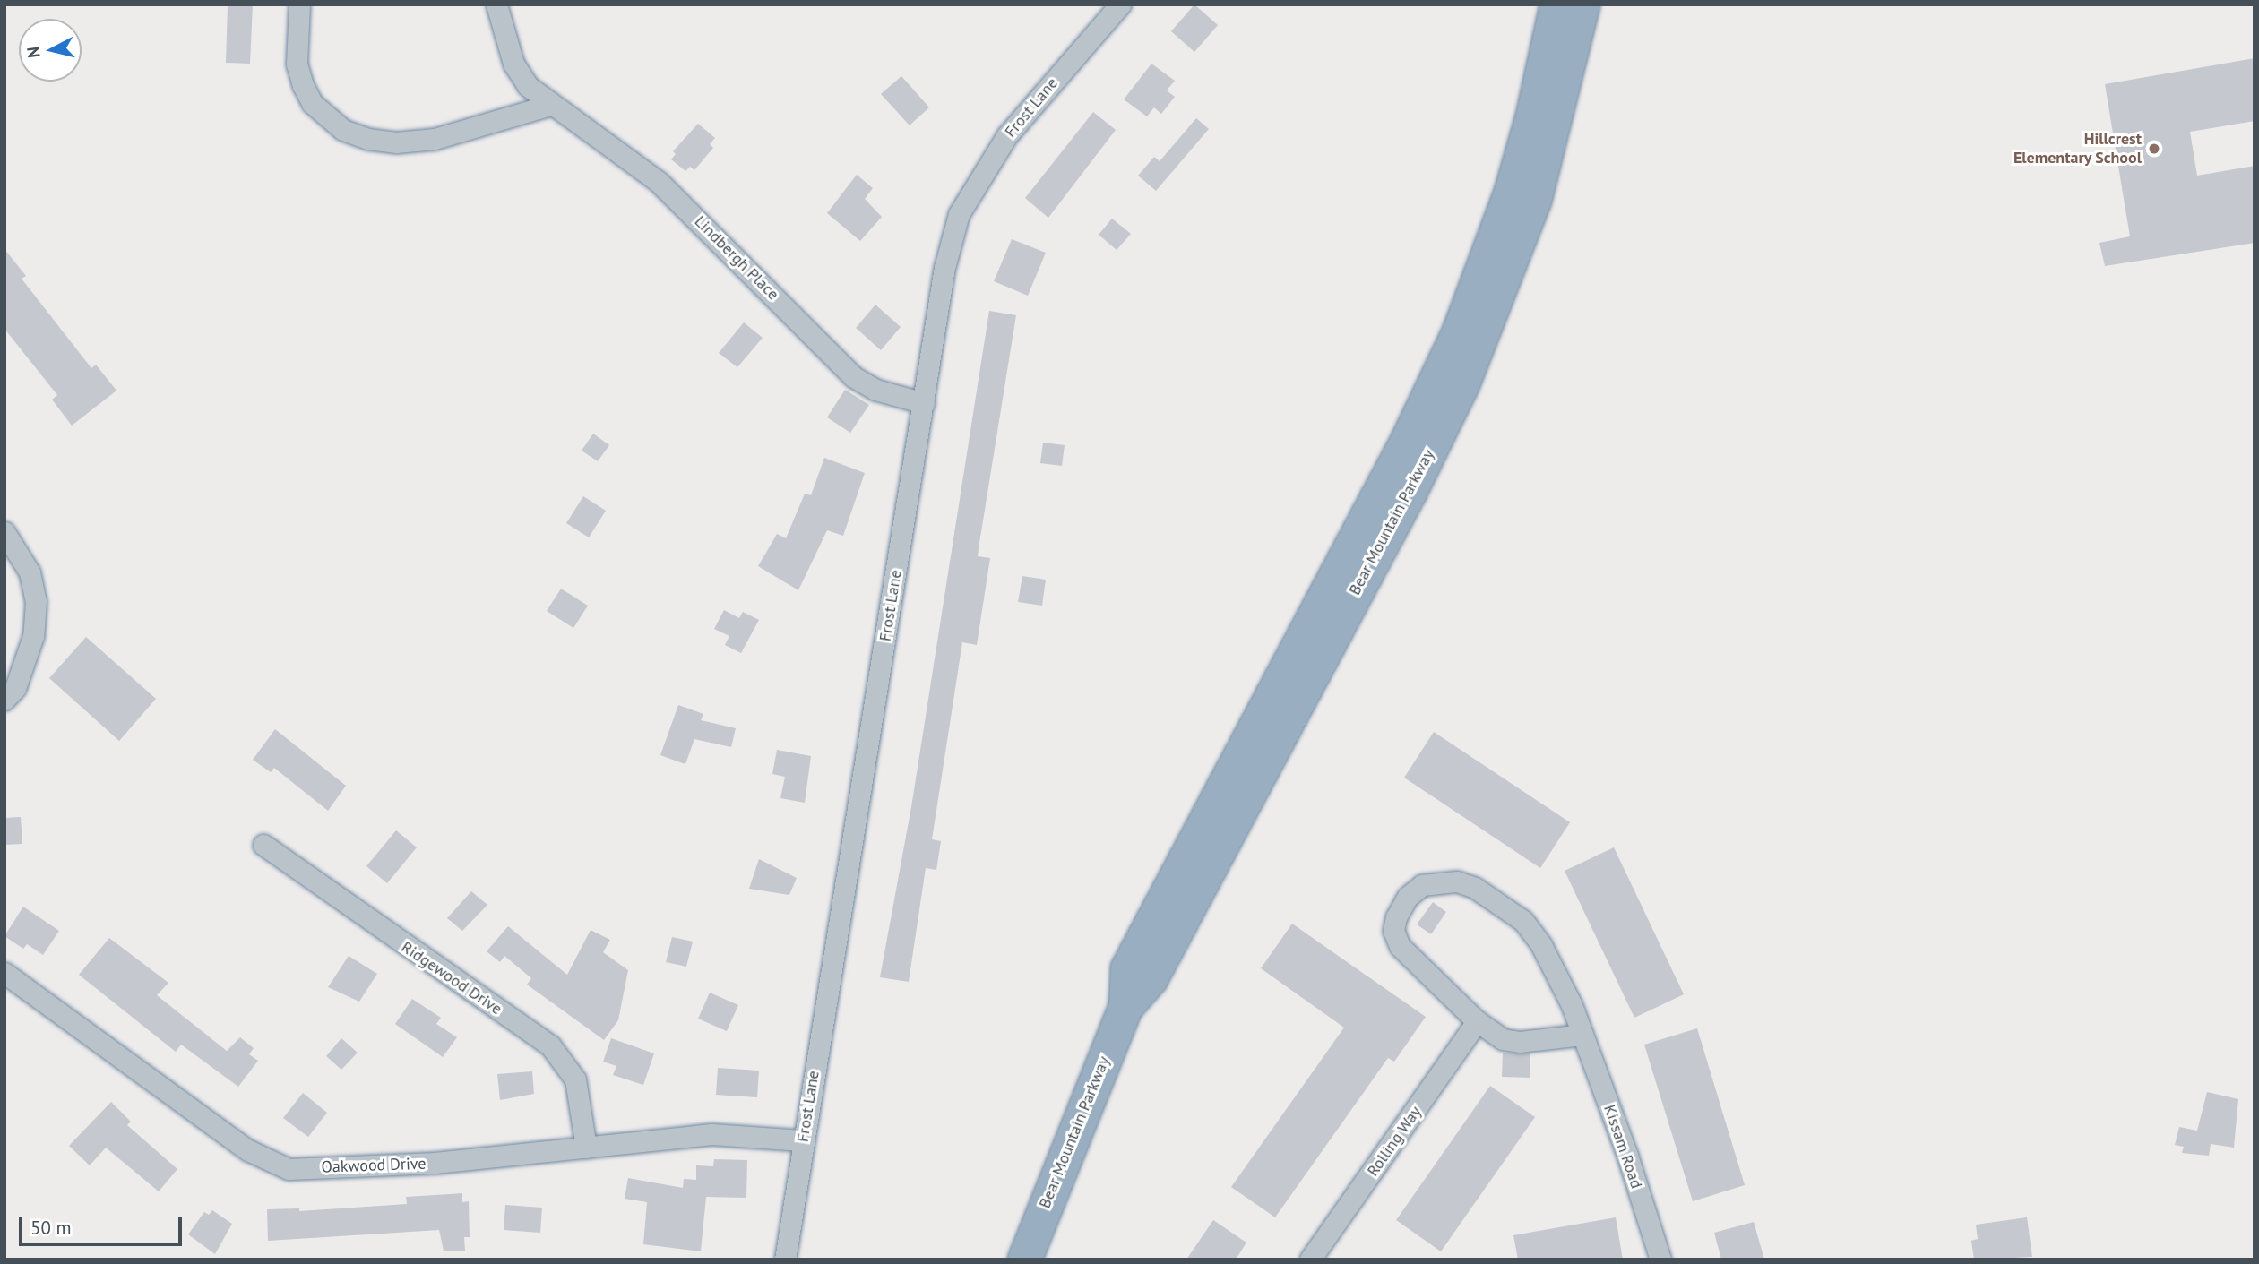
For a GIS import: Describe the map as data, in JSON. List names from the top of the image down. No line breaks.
{"streets":{"highway":["Bear Mountain Parkway"],"street":["Frost Lane","Lindbergh Place","Ridgewood Drive","Rolling Way","Kissam Road","Oakwood Drive"]},"crossings":[["Frost Lane","Lindbergh Place"],["Frost Lane","Oakwood Drive"],["Ridgewood Drive","Oakwood Drive"],["Rolling Way","Kissam Road"]],"places":["Hillcrest Elementary School"],"scale_bar":"50 m","north":"left"}
